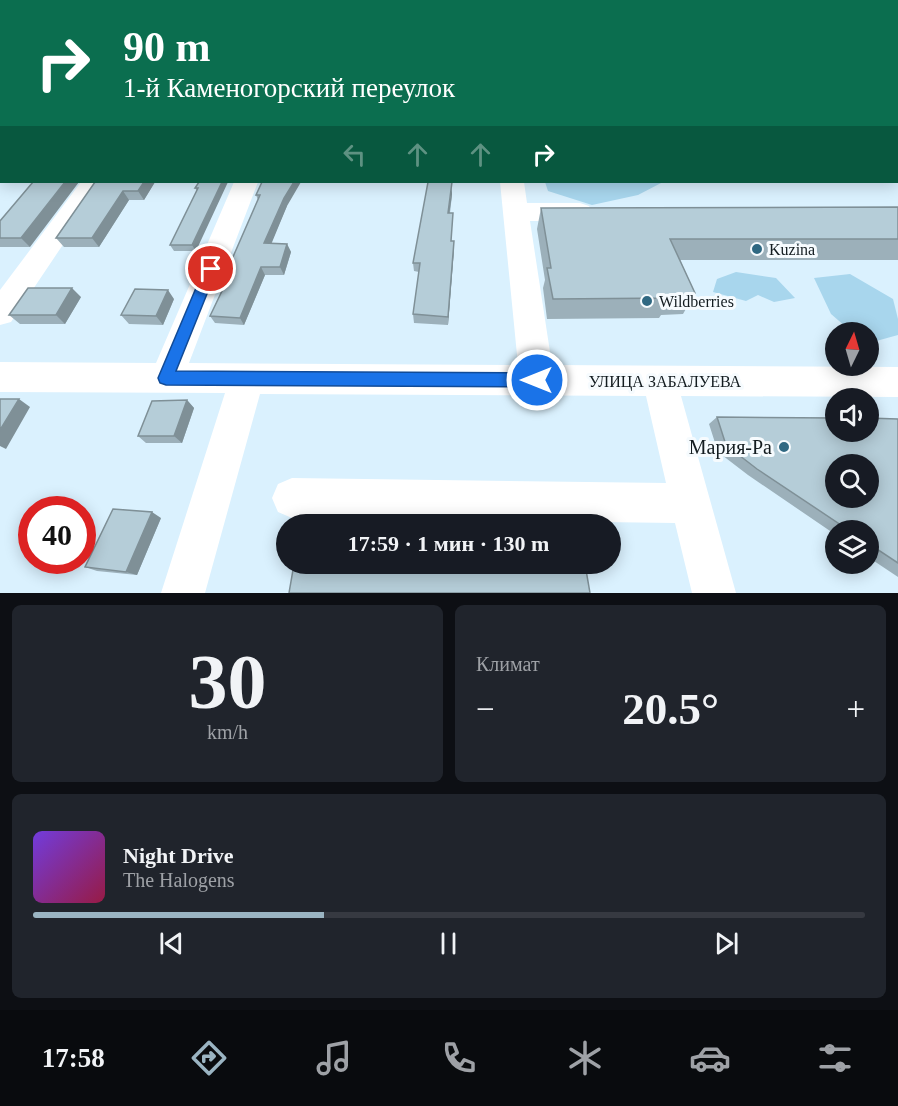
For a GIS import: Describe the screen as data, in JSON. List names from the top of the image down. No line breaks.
{"streets":{"street":["УЛИЦА ЗАБАЛУЕВА"]},"places":["Kuzina","Wildberries","Мария-Ра"],"north":"top","page":{"turn":["90 m","1-й Каменогорский переулок"],"limit":"40","trip":"17:59 · 1 мин · 130 m","tile":[["30","km/h"],"Климат"],"heat":["−","20.5°","+"],"song":["Night Drive","The Halogens"],"tabs":"17:58"}}
